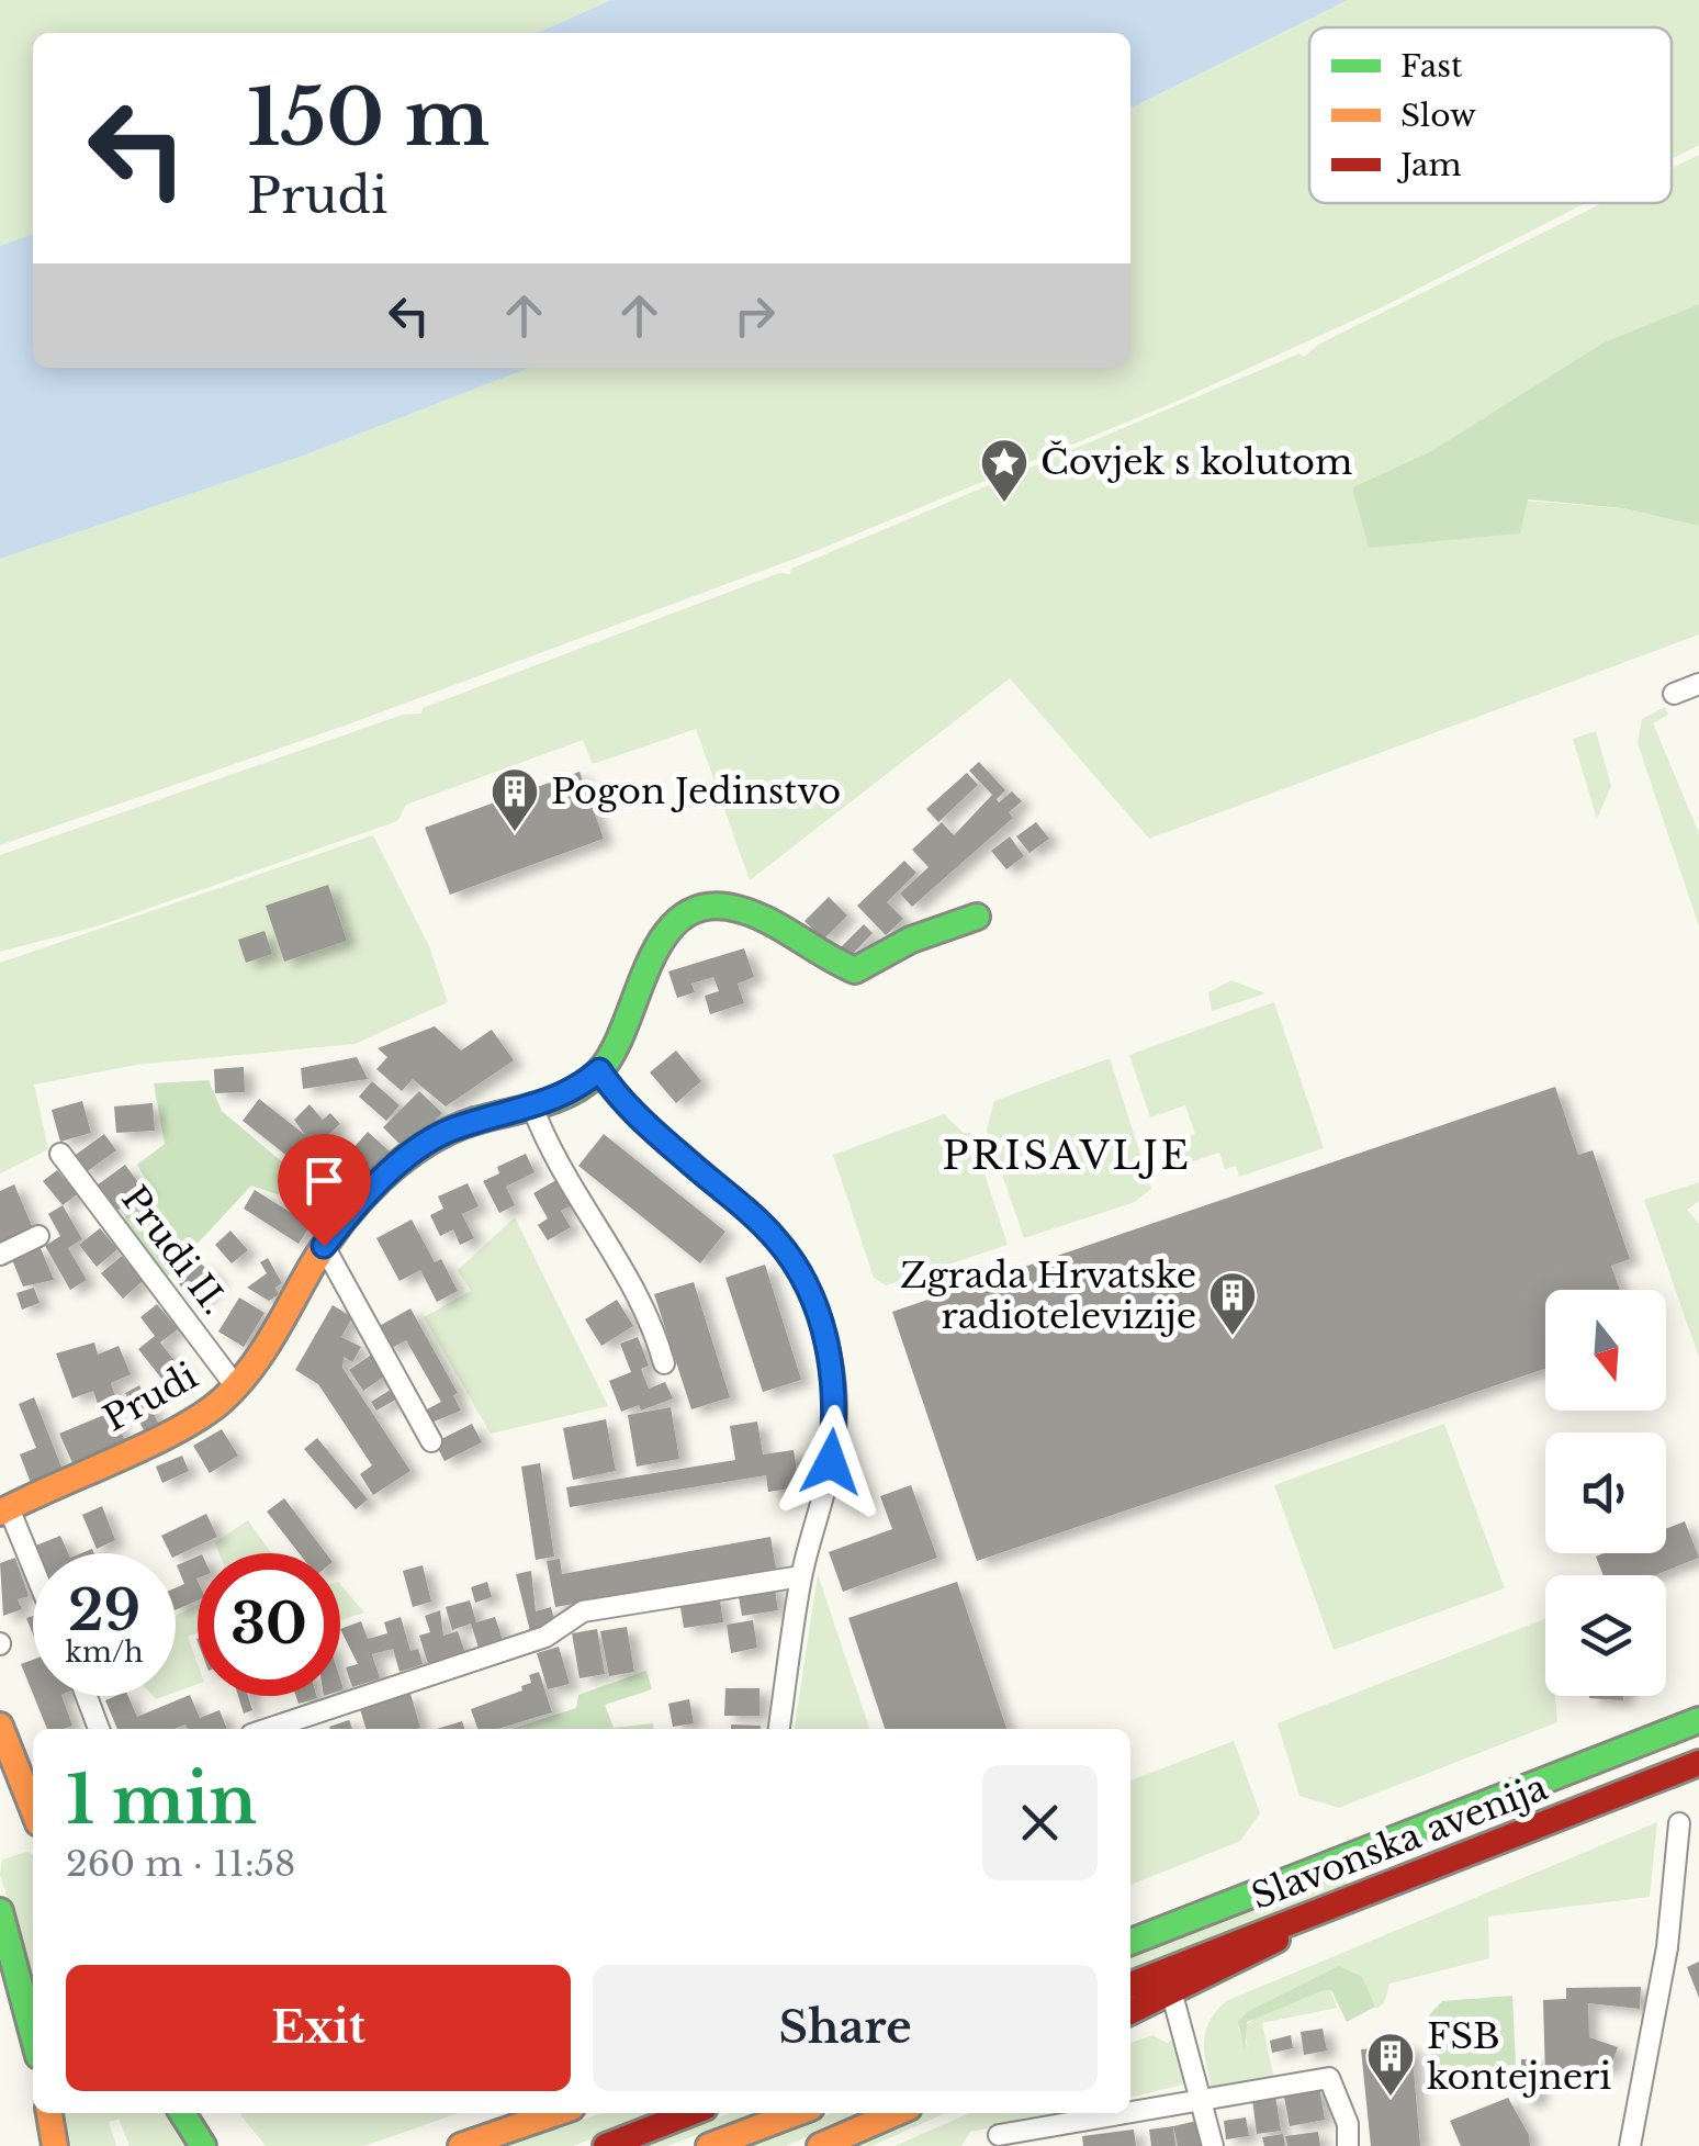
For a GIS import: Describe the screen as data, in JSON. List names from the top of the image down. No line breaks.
{"streets":{"main road":["Prudi","Slavonska avenija"],"street":["Prudi II."]},"crossings":[["Prudi II.","Prudi"]],"districts":["PRISAVLJE"],"places":{"place":["Čovjek s kolutom"],"building":["Pogon Jedinstvo","Zgrada Hrvatske radiotelevizije","FSB kontejneri"]},"legend":["Fast","Slow","Jam"],"north":"bottom","page":{"turn":["150 m","Prudi"],"speed":"29 km/h","limit":"30","heading":["1 min","260 m · 11:58"],"buttons":["Exit","Share"]}}
